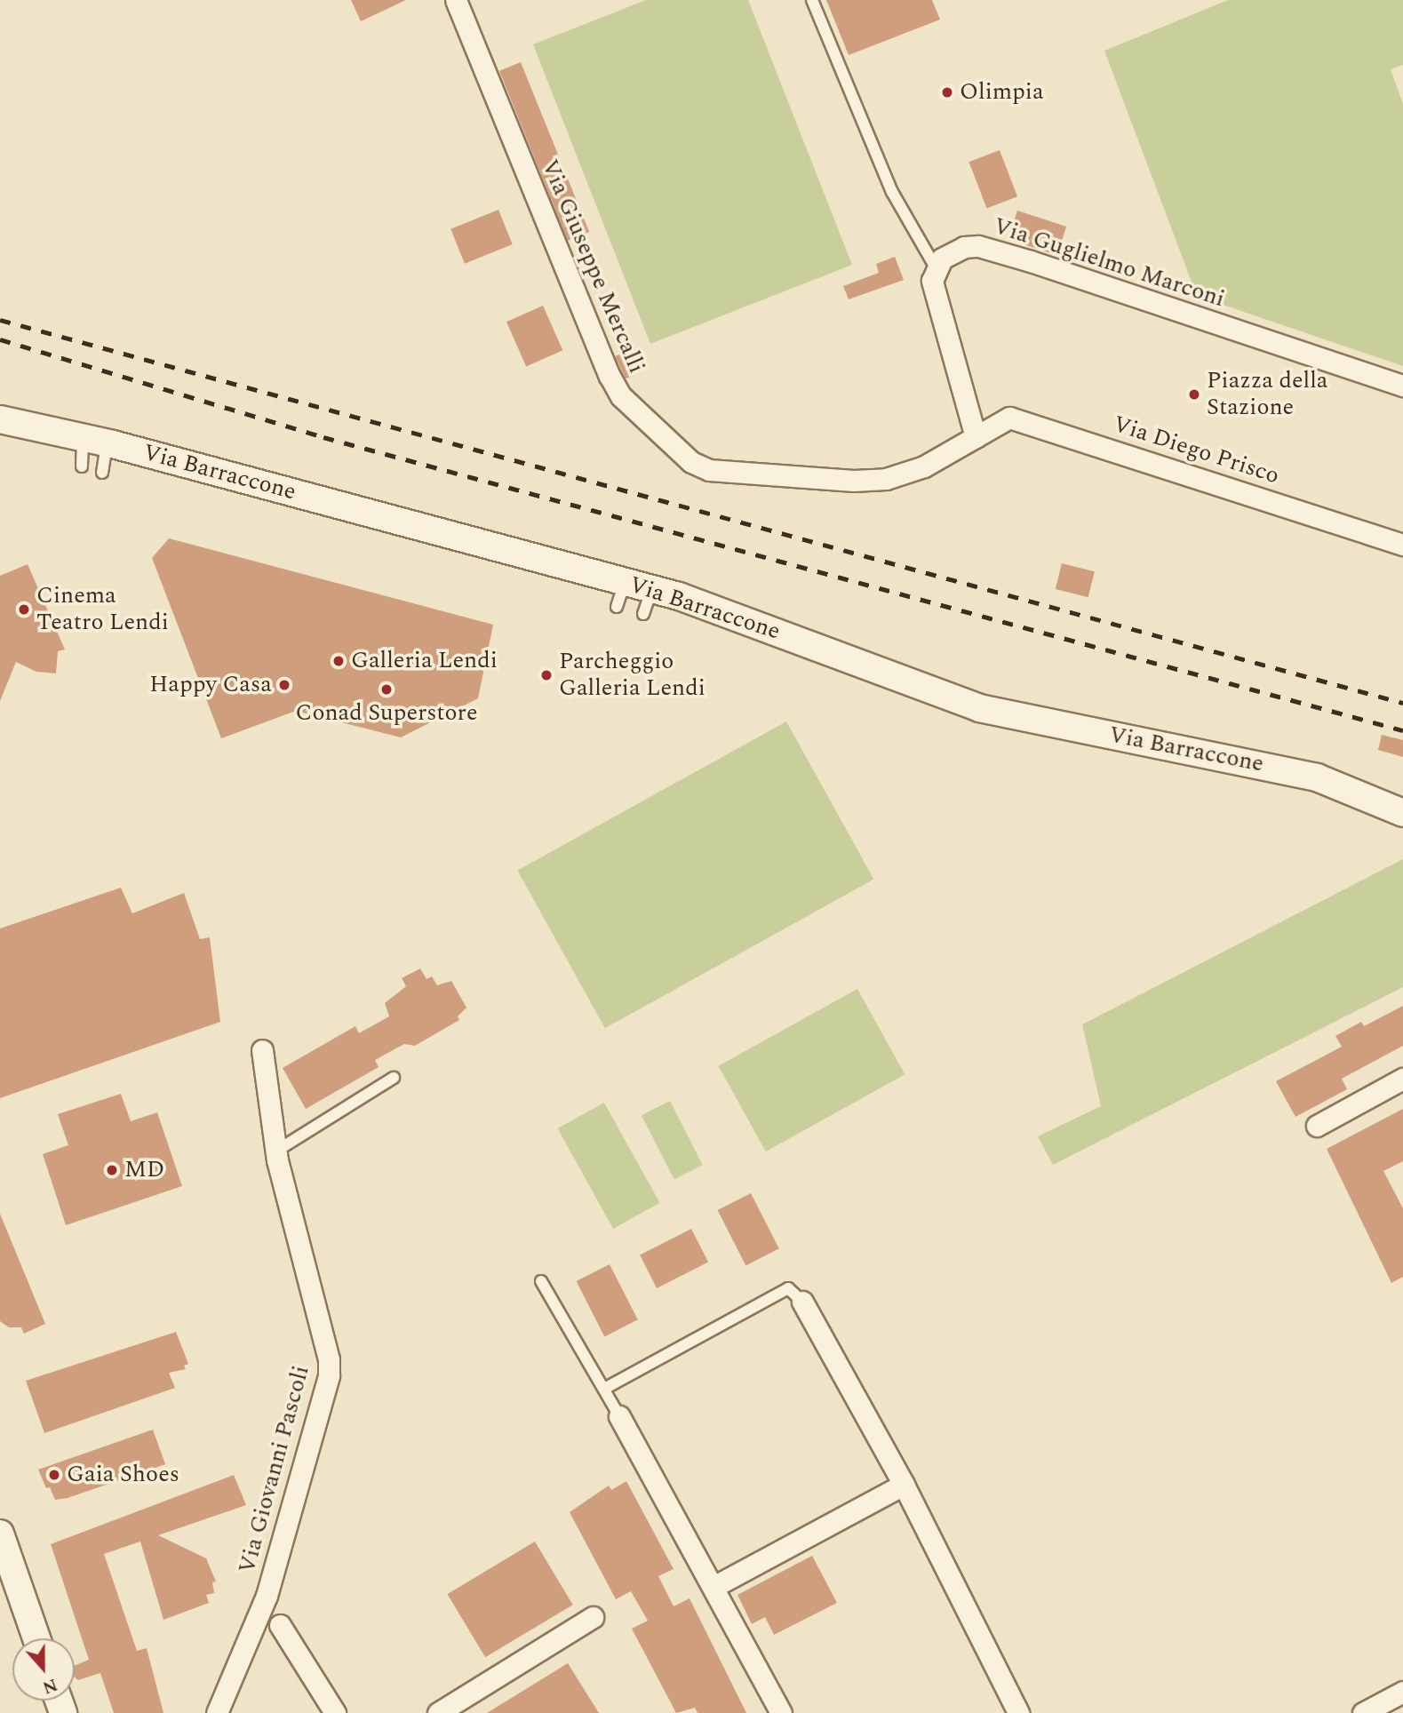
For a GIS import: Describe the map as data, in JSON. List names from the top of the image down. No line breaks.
{"streets":{"street":["Via Guglielmo Marconi","Via Giuseppe Mercalli","Via Diego Prisco","Via Barraccone","Via Giovanni Pascoli"]},"crossings":[["Via Giuseppe Mercalli","Via Diego Prisco"]],"places":["Olimpia","Piazza della Stazione","Cinema Teatro Lendi","Galleria Lendi","Parcheggio Galleria Lendi","Happy Casa","Conad Superstore","MD","Gaia Shoes"],"north":"bottom"}
